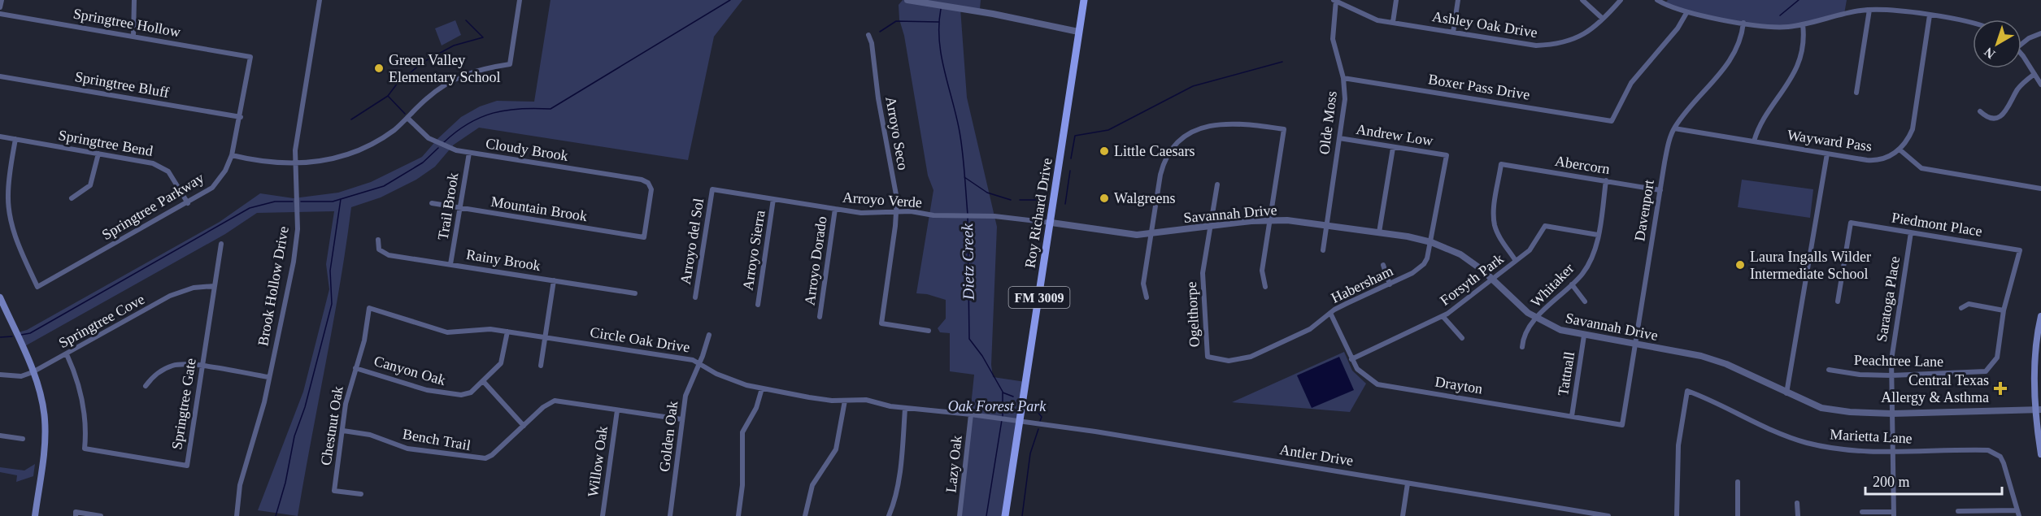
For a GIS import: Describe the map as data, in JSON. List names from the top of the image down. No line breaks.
{"streets":{"main road":["Roy Richard Drive","FM 3009"],"street":["Springtree Hollow","Ashley Oak Drive","Springtree Bluff","Boxer Pass Drive","Olde Moss","Arroyo Seco","Andrew Low","Wayward Pass","Springtree Bend","Cloudy Brook","Abercorn","Arroyo Verde","Springtree Parkway","Trail Brook","Mountain Brook","Davenport","Savannah Drive","Piedmont Place","Arroyo del Sol","Arroyo Sierra","Rainy Brook","Arroyo Dorado","Forsyth Park","Habersham","Whitaker","Brook Hollow Drive","Saratoga Place","Ogelthorpe","Springtree Cove","Circle Oak Drive","Peachtree Lane","Canyon Oak","Tattnall","Drayton","Springtree Gate","Chestnut Oak","Golden Oak","Marietta Lane","Bench Trail","Antler Drive","Willow Oak","Lazy Oak"]},"crossings":[["Springtree Hollow","Springtree Parkway"],["Ashley Oak Drive","Olde Moss"],["Springtree Bluff","Springtree Parkway"],["Boxer Pass Drive","Olde Moss"],["Olde Moss","Andrew Low"],["Olde Moss","Savannah Drive"],["Arroyo Seco","Arroyo Verde"],["Andrew Low","Habersham"],["Wayward Pass","Davenport"],["Springtree Bend","Springtree Parkway"],["Cloudy Brook","Trail Brook"],["Cloudy Brook","Mountain Brook"],["Abercorn","Davenport"],["Abercorn","Forsyth Park"],["Abercorn","Whitaker"],["Arroyo Verde","Roy Richard Drive"],["Arroyo Verde","Savannah Drive"],["Arroyo Verde","Arroyo del Sol"],["Arroyo Verde","Arroyo Sierra"],["Arroyo Verde","Arroyo Dorado"],["Trail Brook","Mountain Brook"],["Trail Brook","Rainy Brook"],["Davenport","Savannah Drive"],["Davenport","Drayton"],["Roy Richard Drive","Savannah Drive"],["Roy Richard Drive","Circle Oak Drive"],["Roy Richard Drive","Antler Drive"],["Savannah Drive","Forsyth Park"],["Savannah Drive","Habersham"],["Savannah Drive","Whitaker"],["Savannah Drive","Saratoga Place"],["Savannah Drive","Ogelthorpe"],["Savannah Drive","Tattnall"],["Piedmont Place","Saratoga Place"],["Piedmont Place","Peachtree Lane"],["Forsyth Park","Whitaker"],["Forsyth Park","Drayton"],["Habersham","Ogelthorpe"],["Habersham","Drayton"],["Saratoga Place","Peachtree Lane"],["Saratoga Place","Marietta Lane"],["Springtree Cove","Springtree Gate"],["Circle Oak Drive","Canyon Oak"],["Circle Oak Drive","Chestnut Oak"],["Circle Oak Drive","Golden Oak"],["Circle Oak Drive","Antler Drive"],["Circle Oak Drive","Lazy Oak"],["Canyon Oak","Chestnut Oak"],["Tattnall","Drayton"],["Chestnut Oak","Bench Trail"],["Golden Oak","Bench Trail"],["Bench Trail","Willow Oak"]],"water":["Dietz Creek"],"parks":["Oak Forest Park"],"places":{"other":["Green Valley Elementary School","Little Caesars","Walgreens","Laura Ingalls Wilder Intermediate School"],"health":["Central Texas Allergy & Asthma"]},"scale_bar":"200 m","north":"bottom left"}
